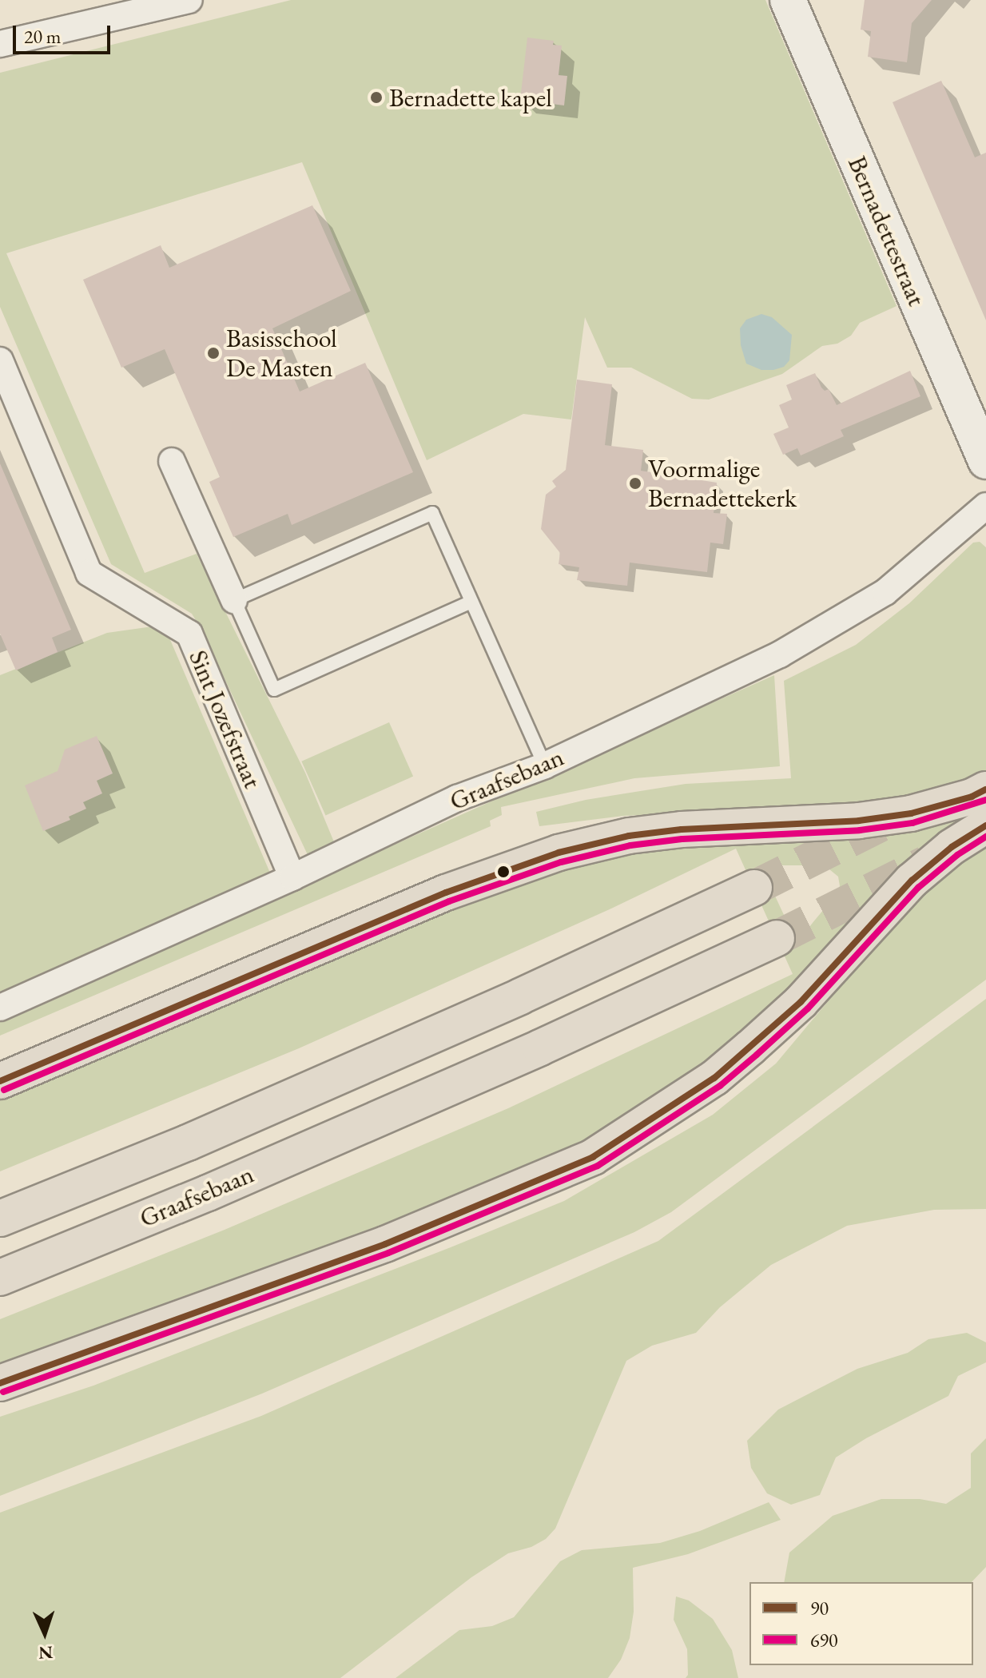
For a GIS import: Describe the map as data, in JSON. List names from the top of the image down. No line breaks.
{"streets":{"highway":["Graafsebaan"],"street":["Bernadettestraat","Sint Jozefstraat"]},"crossings":[["Sint Jozefstraat","Graafsebaan"]],"places":["Bernadette kapel","Basisschool De Masten","Voormalige Bernadettekerk"],"lines":["transit line 90","transit line 690"],"legend":["90","690"],"scale_bar":"20 m","north":"bottom"}
